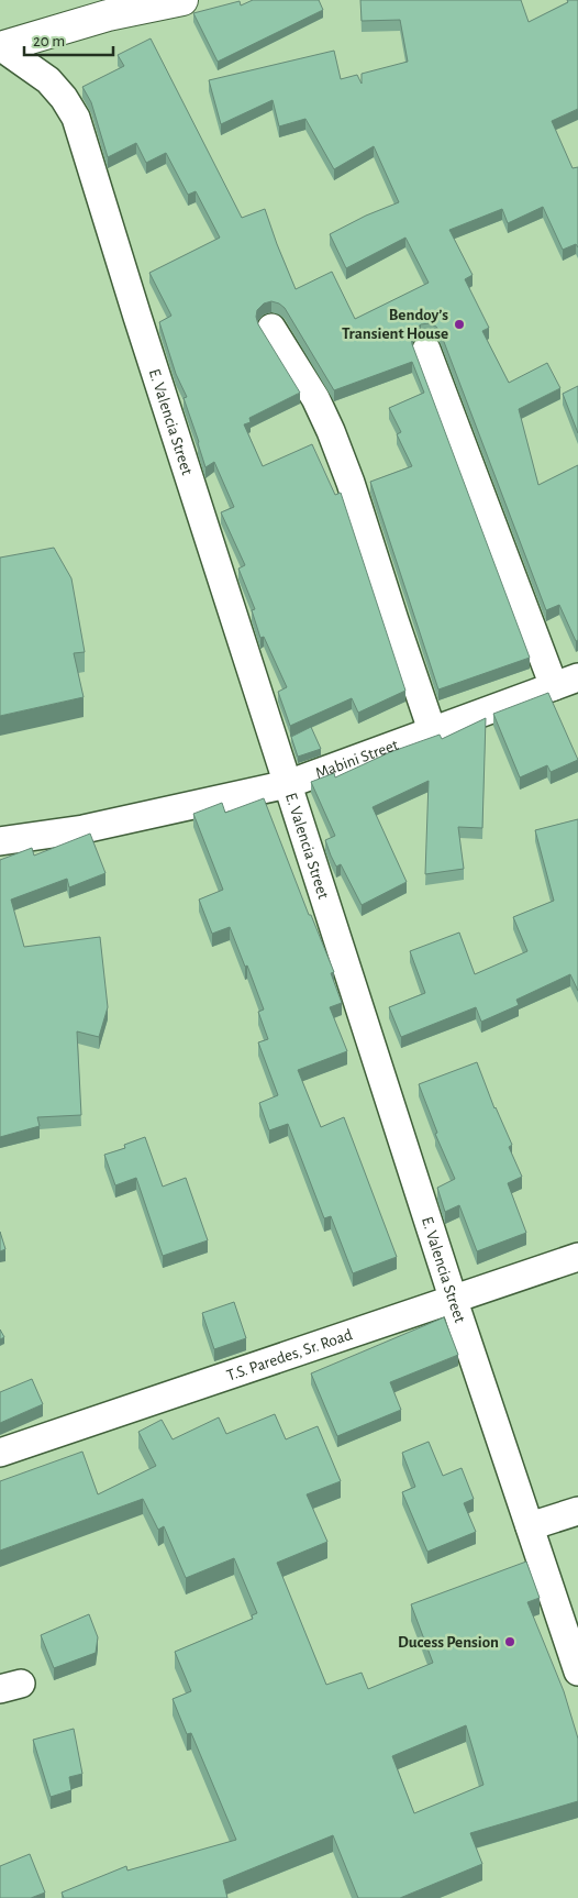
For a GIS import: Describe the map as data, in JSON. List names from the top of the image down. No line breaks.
{"streets":{"street":["E. Valencia Street","Mabini Street","T.S. Paredes, Sr. Road"]},"crossings":[["E. Valencia Street","Mabini Street"],["E. Valencia Street","T.S. Paredes, Sr. Road"]],"places":["Bendoy’s Transient House","Ducess Pension"],"scale_bar":"20 m"}
